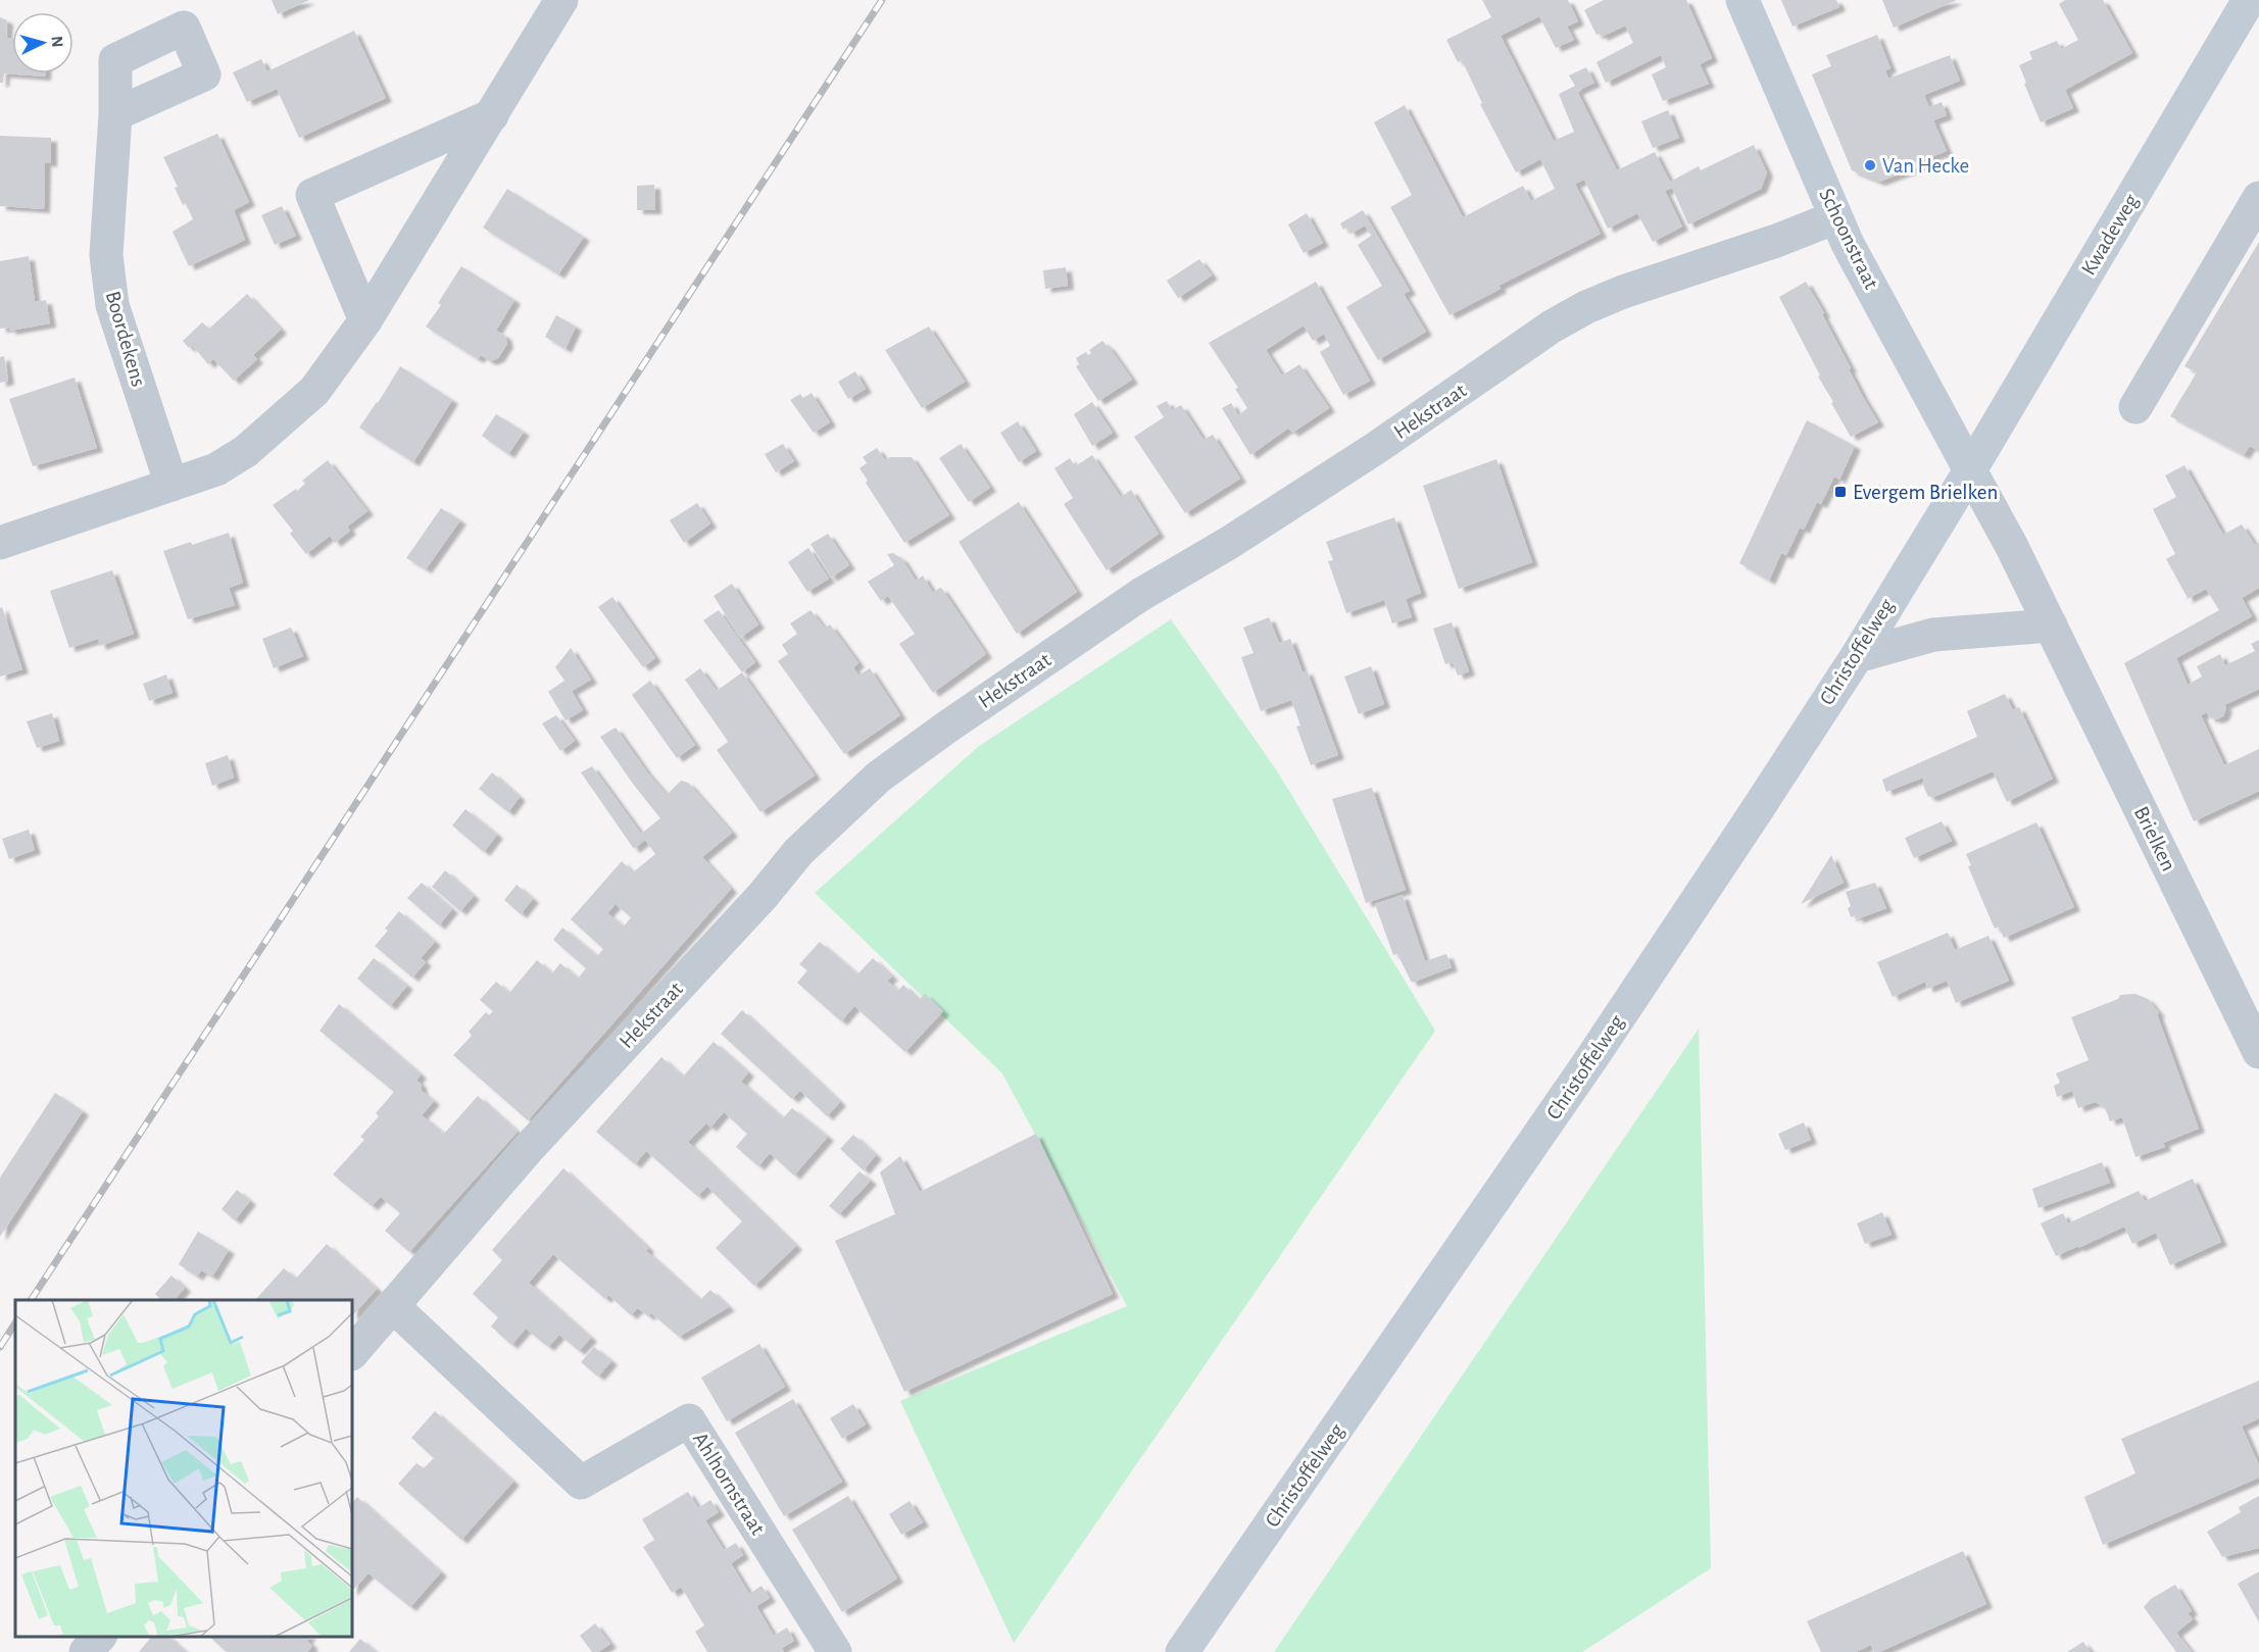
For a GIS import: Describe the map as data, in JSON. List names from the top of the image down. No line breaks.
{"streets":{"main road":["Kwadeweg","Schoonstraat","Christoffelweg"],"street":["Boordekens","Hekstraat","Brielken","Ahlhornstraat"]},"crossings":[["Kwadeweg","Schoonstraat"],["Kwadeweg","Christoffelweg"],["Kwadeweg","Brielken"],["Schoonstraat","Hekstraat"],["Schoonstraat","Christoffelweg"],["Schoonstraat","Brielken"],["Hekstraat","Ahlhornstraat"],["Christoffelweg","Brielken"]],"places":{"other":["Van Hecke"],"transit":["Evergem Brielken"]},"north":"right"}
